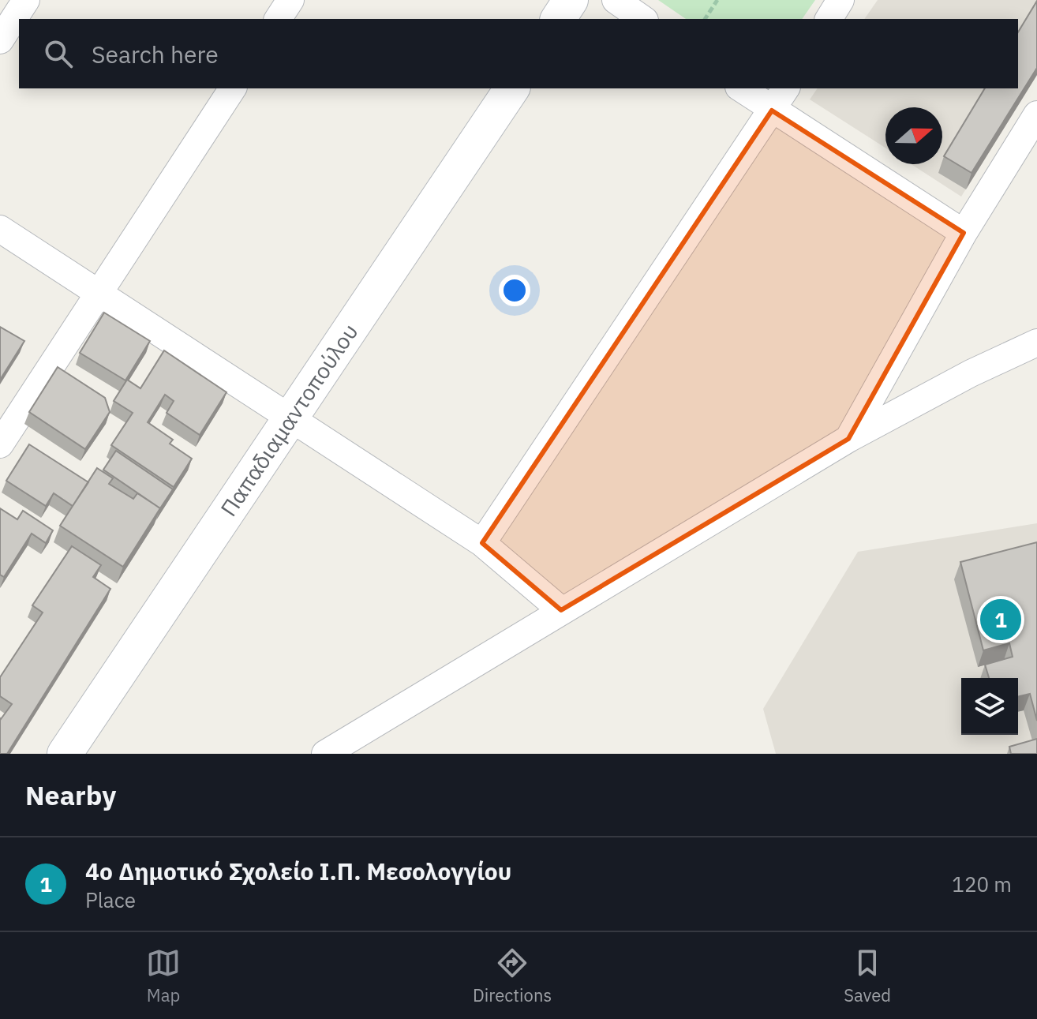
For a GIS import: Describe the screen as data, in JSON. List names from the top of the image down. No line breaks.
{"streets":{"main road":["Παπαδιαμαντοπούλου"]},"north":"right","page":{"search":"Search here","pins":"1","heading":"Nearby","list":[{"mark":"1","name":"4ο Δημοτικό Σχολείο Ι.Π. Μεσολογγίου","note":"Place","value":"120 m"}],"nav":["Map","Directions","Saved"]}}
